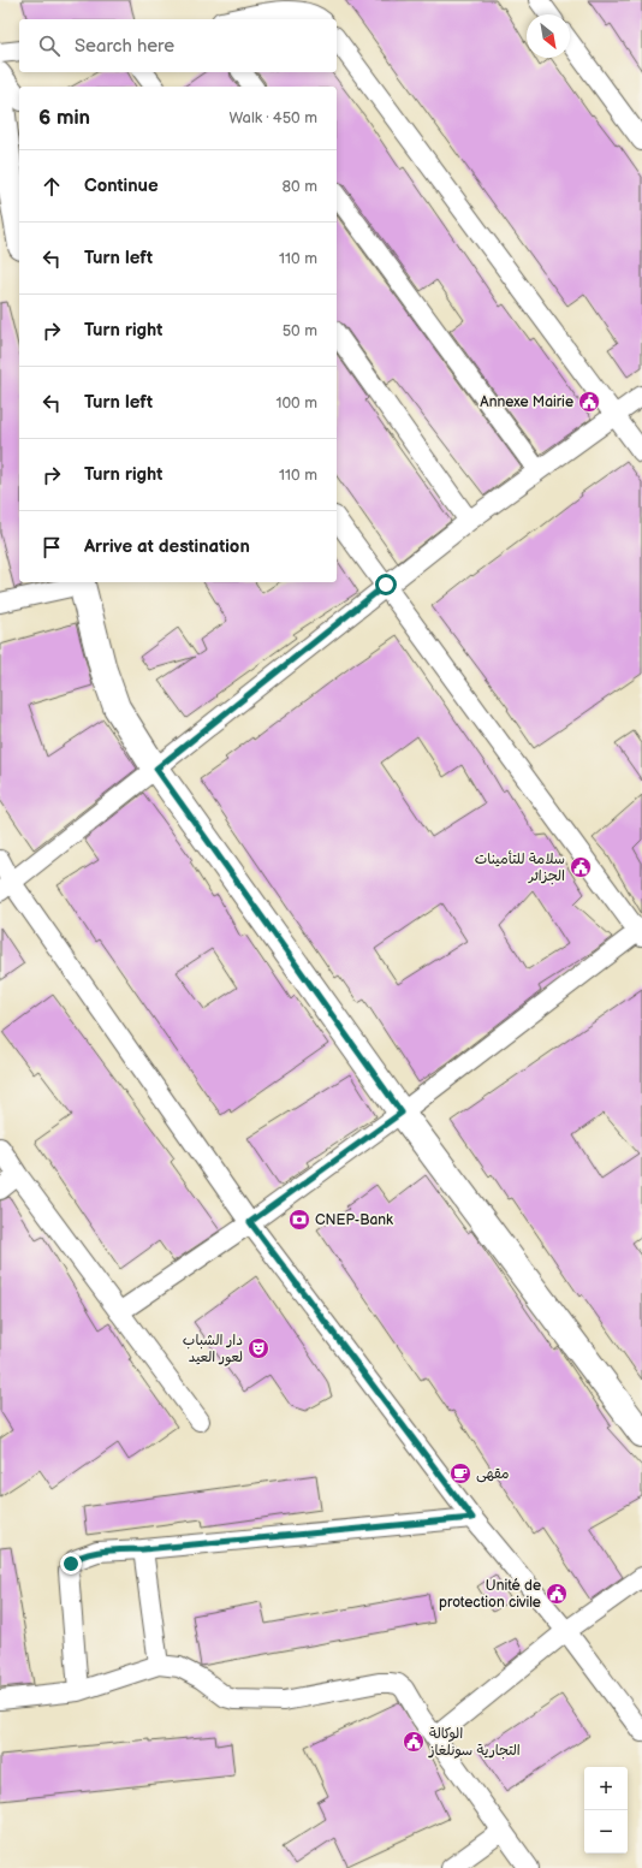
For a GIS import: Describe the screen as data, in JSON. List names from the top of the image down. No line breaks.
{"places":{"public building":["Annexe Mairie","سلامة للتأمينات الجزائر","Unité de protection civile","الوكالة التجارية سونلغاز"],"bank":["CNEP-Bank"],"theatre":["دار الشباب لعور العيد"],"cafe":["مقهى"]},"north":"bottom right","page":{"search":"Search here","heading":["6 min","Walk · 450 m"],"list":[["Continue","80 m"],["Turn left","110 m"],["Turn right","50 m"],["Turn left","100 m"],["Turn right","110 m"],"Arrive at destination"],"map_buttons":["+","−"]}}
